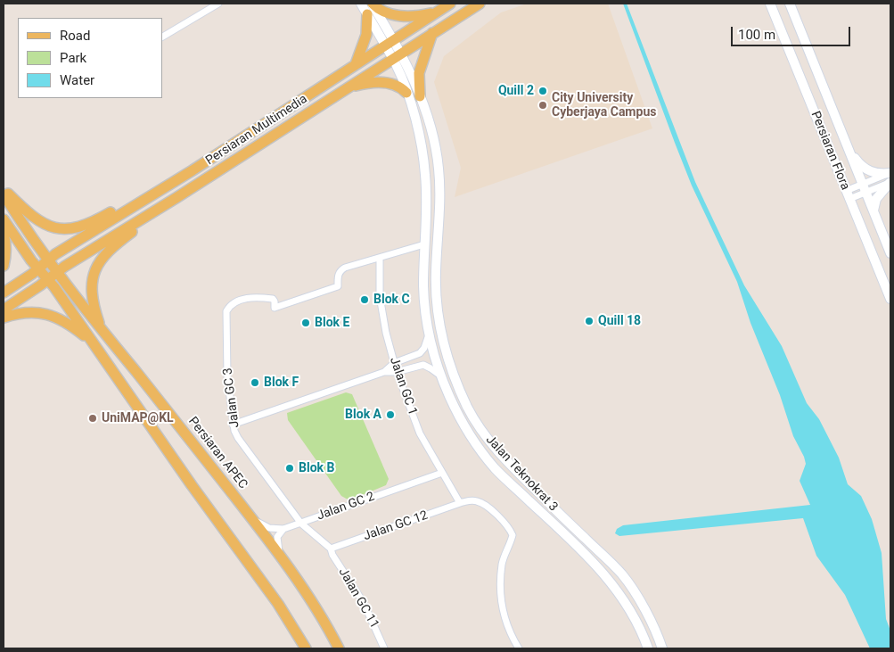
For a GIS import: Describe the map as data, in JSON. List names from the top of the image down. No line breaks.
{"streets":{"main road":["Persiaran Multimedia","Persiaran Flora","Persiaran APEC","Jalan Teknokrat 3"],"street":["Jalan GC 1","Jalan GC 3","Jalan GC 2","Jalan GC 12","Jalan GC 11"]},"crossings":[["Persiaran Multimedia","Persiaran APEC"],["Persiaran Multimedia","Jalan Teknokrat 3"],["Jalan GC 1","Jalan GC 3"],["Jalan GC 1","Jalan GC 2"],["Jalan GC 1","Jalan GC 12"],["Jalan GC 3","Jalan GC 2"],["Jalan GC 3","Jalan GC 12"],["Jalan GC 3","Jalan GC 11"],["Jalan GC 12","Jalan GC 11"]],"places":["Quill 2","City University Cyberjaya Campus","Blok C","Quill 18","Blok E","Blok F","Blok A","UniMAP@KL","Blok B"],"legend":["Road","Park","Water"],"scale_bar":"100 m"}
